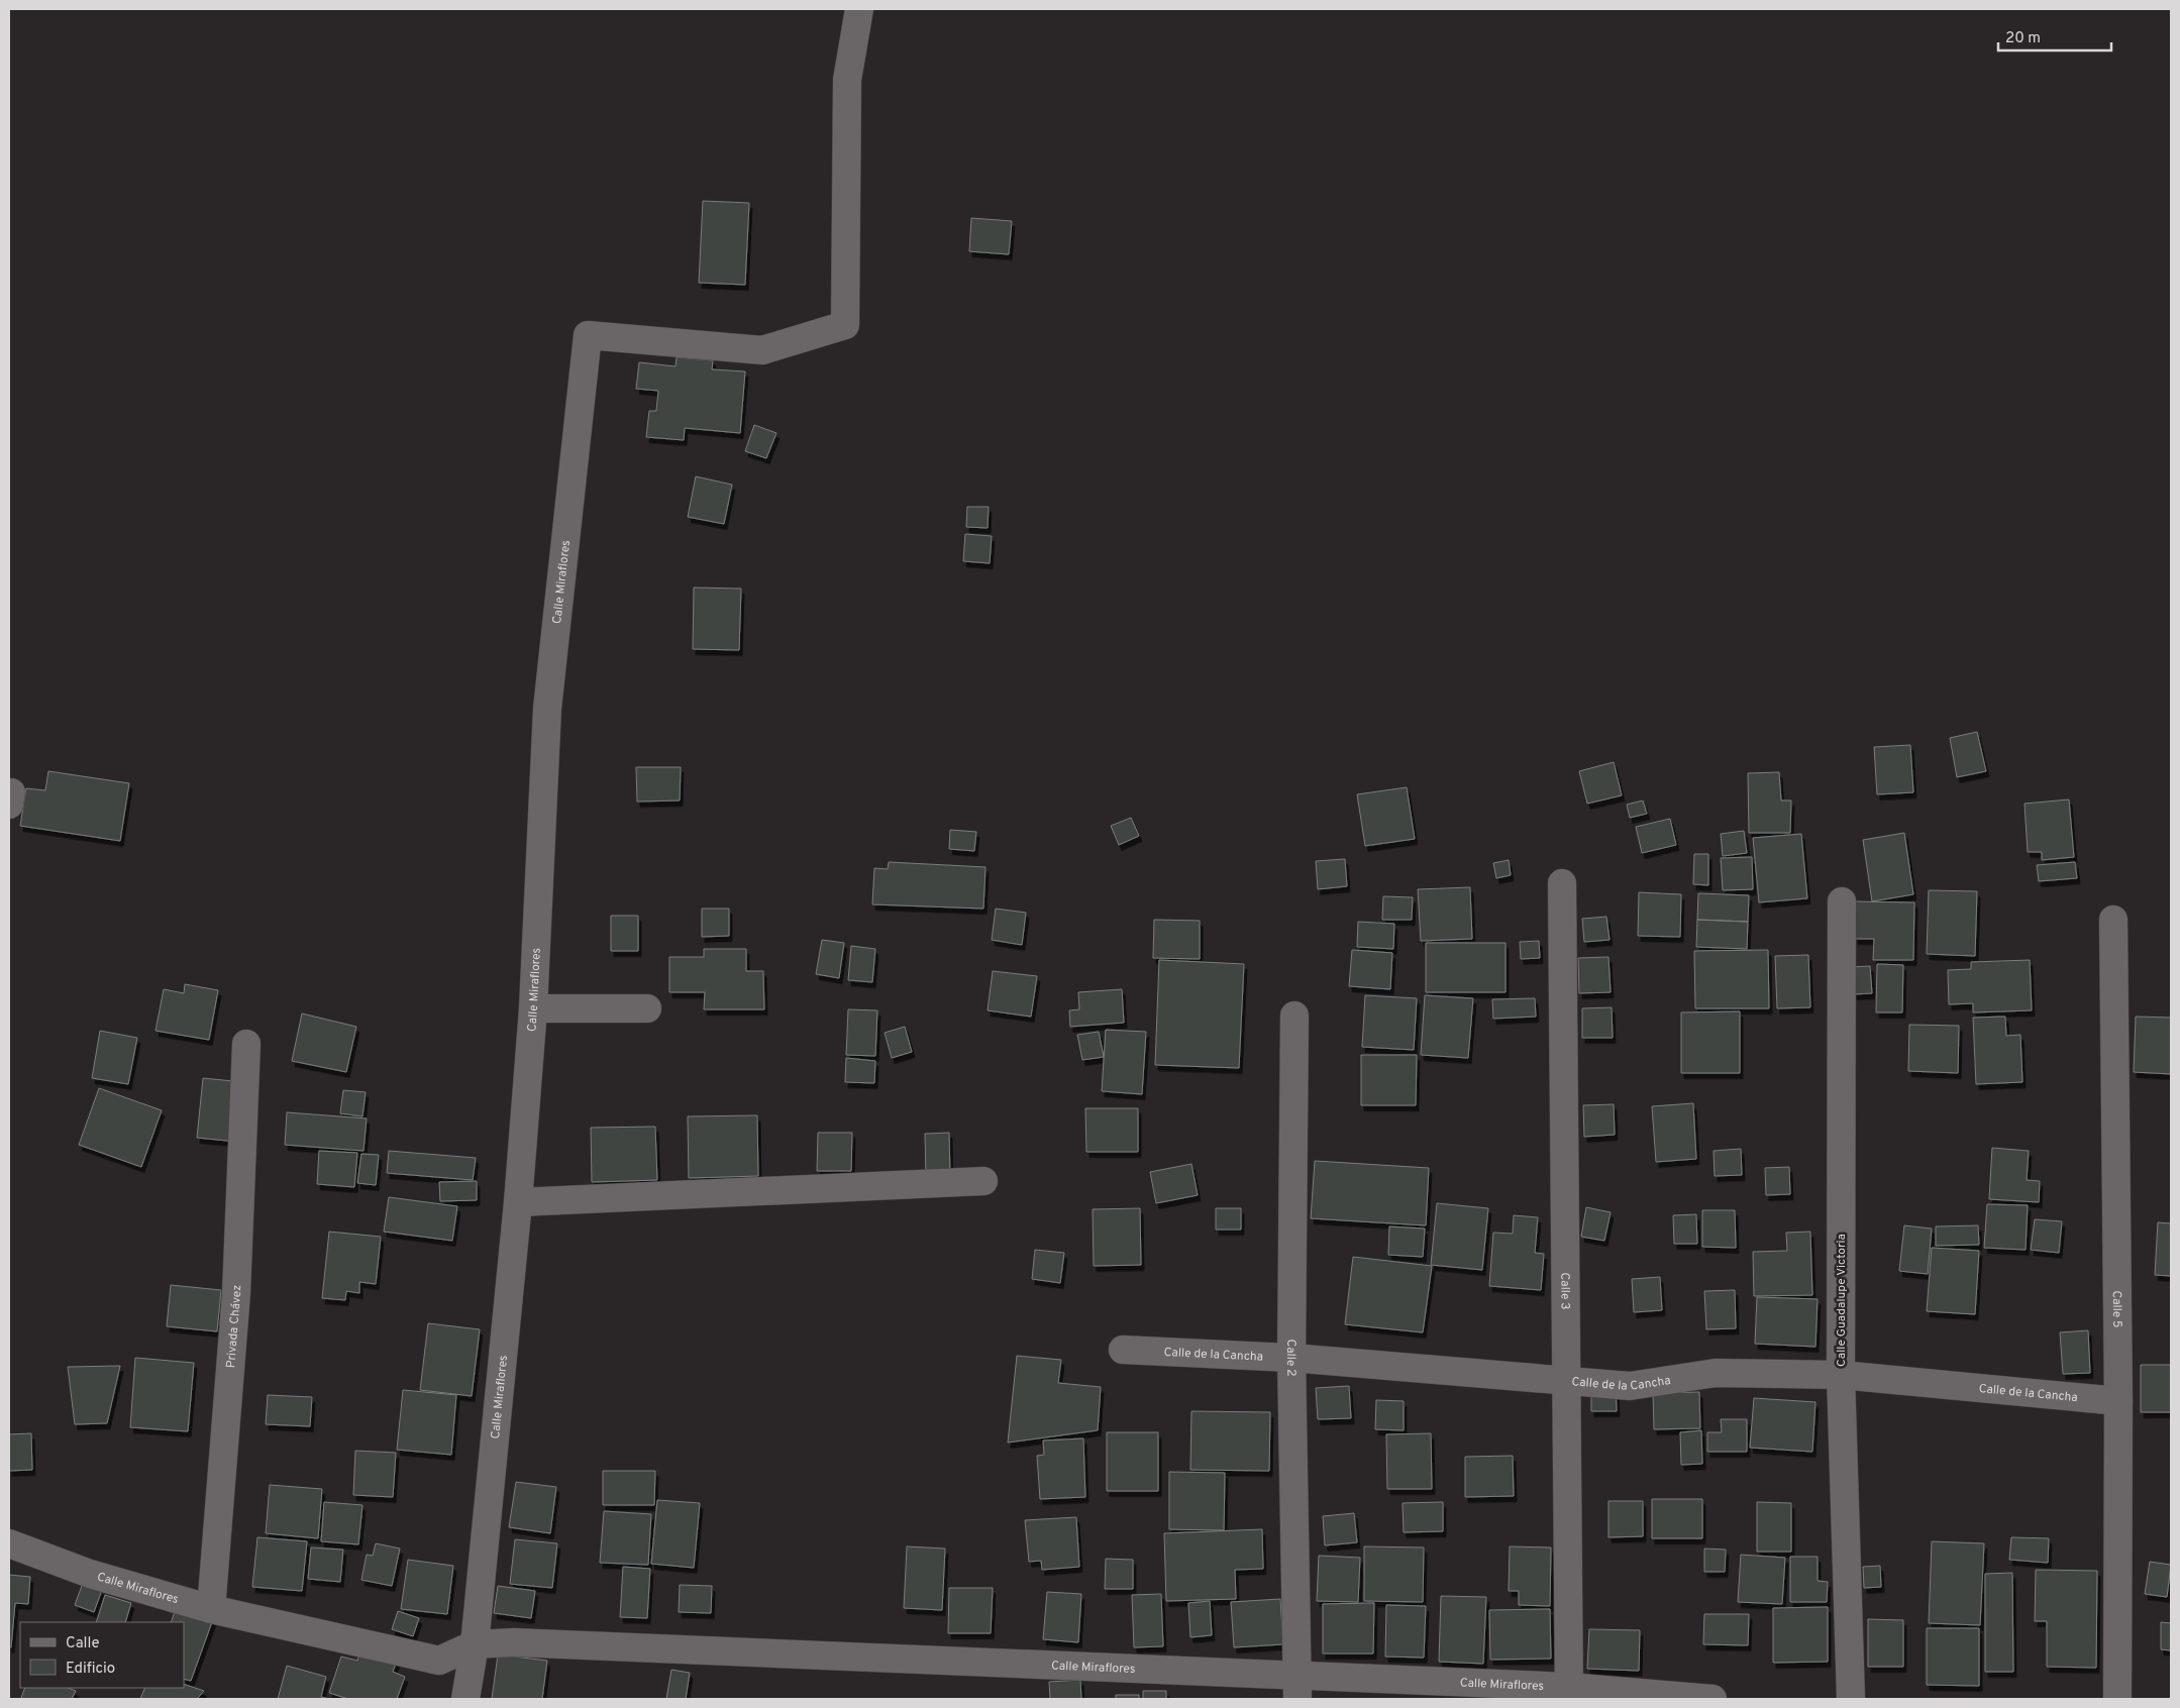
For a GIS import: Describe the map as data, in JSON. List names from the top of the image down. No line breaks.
{"streets":{"street":["Calle Miraflores","Calle 3","Calle Guadalupe Victoria","Calle 5","Privada Chávez","Calle de la Cancha","Calle 2"]},"crossings":[["Calle Miraflores","Calle 3"],["Calle Miraflores","Privada Chávez"],["Calle Miraflores","Calle 2"],["Calle 3","Calle de la Cancha"],["Calle Guadalupe Victoria","Calle de la Cancha"],["Calle 5","Calle de la Cancha"],["Calle de la Cancha","Calle 2"]],"legend":["Calle","Edificio"],"scale_bar":"20 m"}
